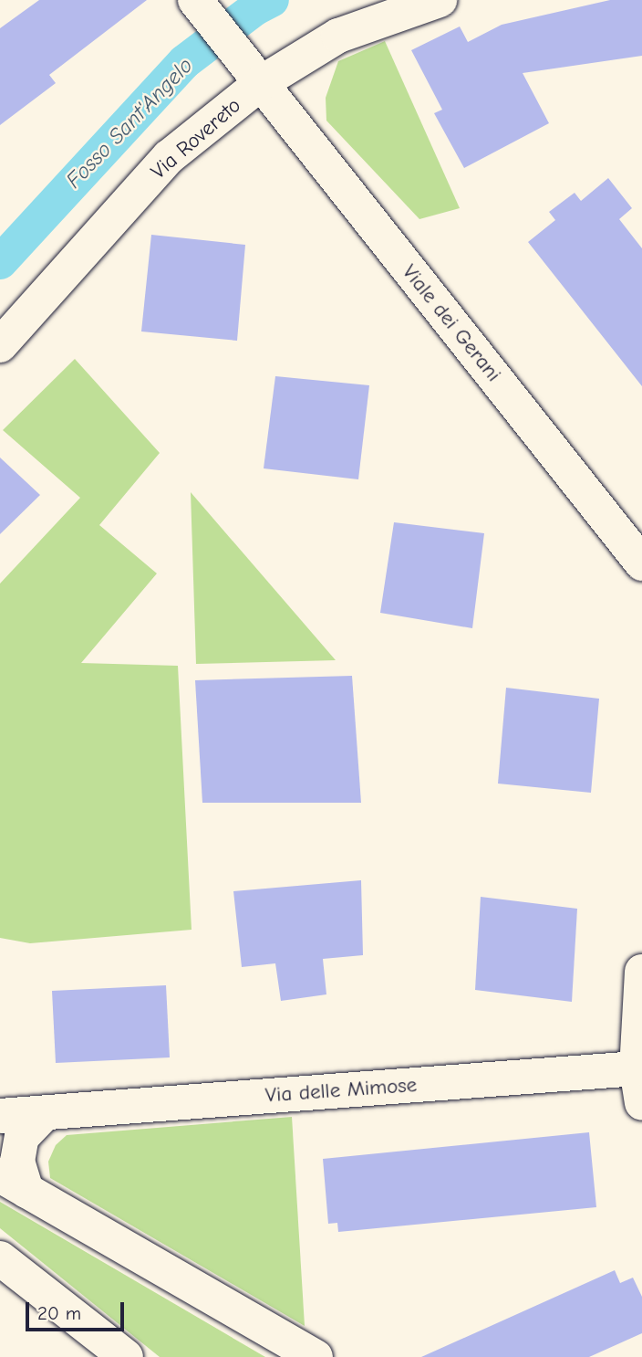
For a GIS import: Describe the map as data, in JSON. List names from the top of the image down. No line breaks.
{"streets":{"street":["Via Rovereto","Viale dei Gerani","Via delle Mimose"]},"crossings":[["Via Rovereto","Viale dei Gerani"]],"water":["Fosso Sant'Angelo"],"scale_bar":"20 m"}
